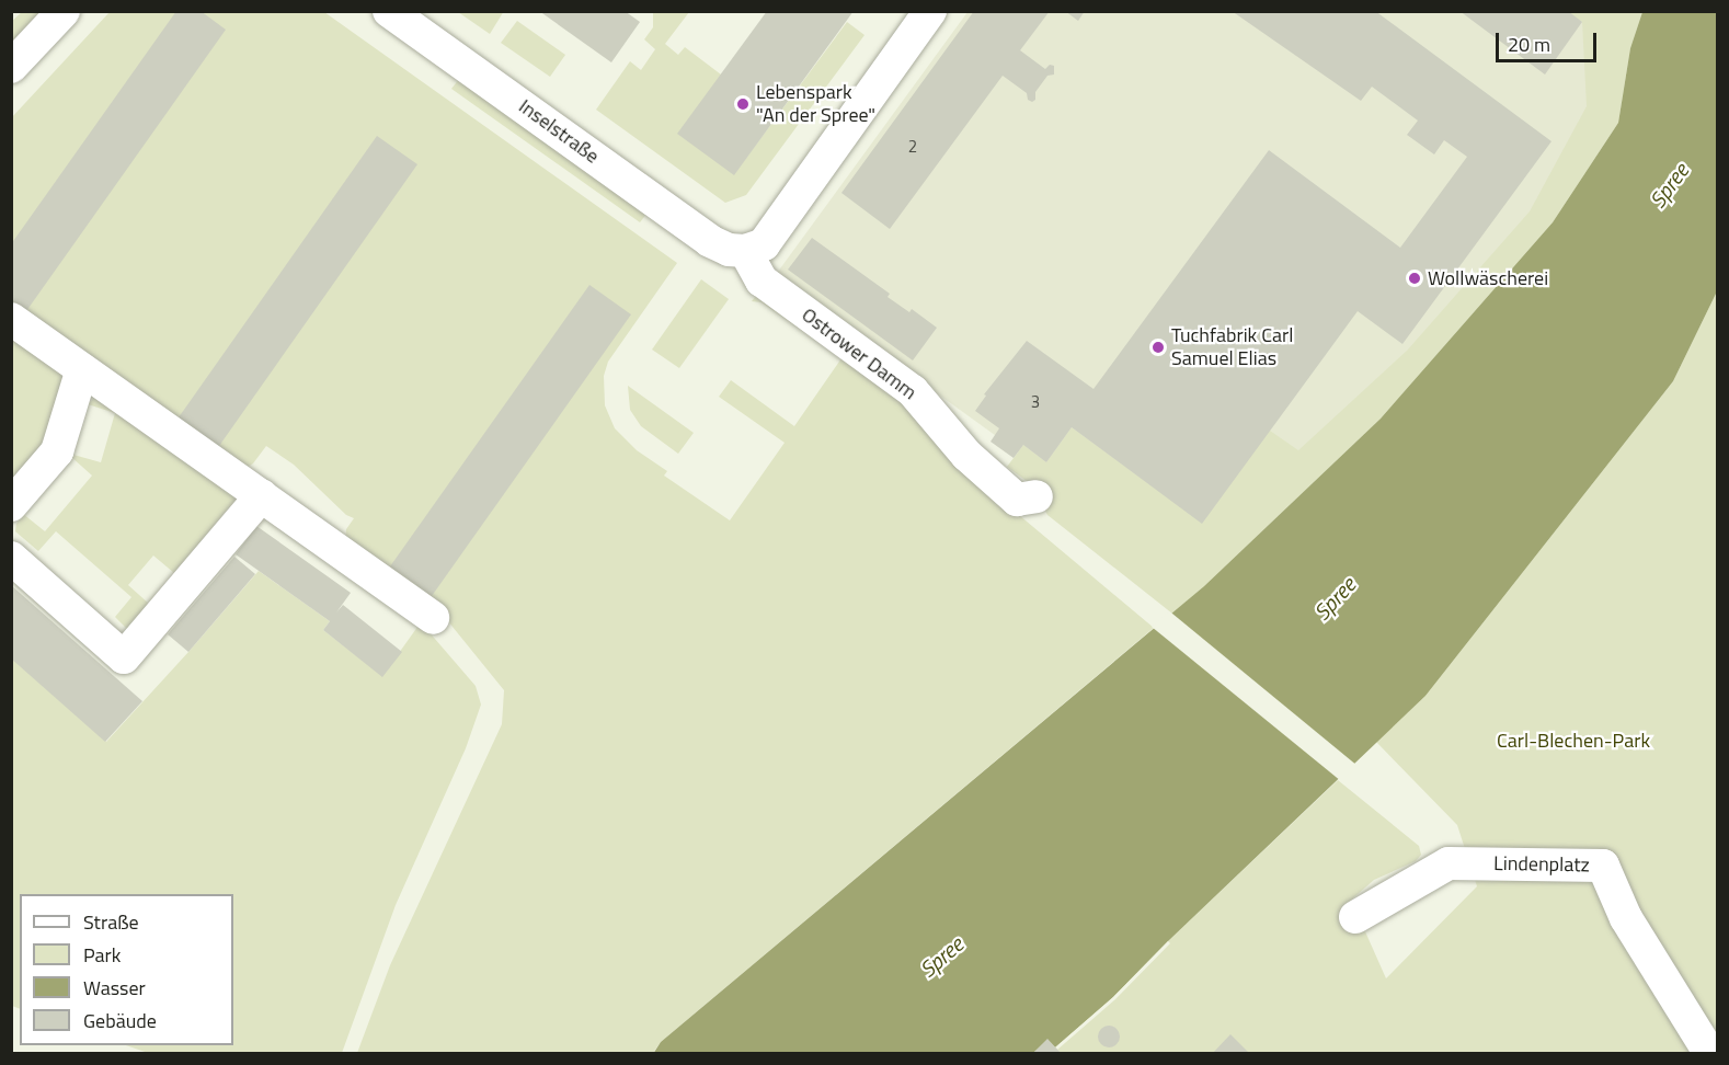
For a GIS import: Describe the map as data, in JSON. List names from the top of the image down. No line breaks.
{"streets":{"street":["Inselstraße","Ostrower Damm","Lindenplatz"]},"crossings":[["Inselstraße","Ostrower Damm"]],"water":["Spree"],"parks":["Carl-Blechen-Park"],"places":["Lebenspark \"An der Spree\"","Wollwäscherei","Tuchfabrik Carl Samuel Elias"],"house_numbers":["2","3"],"legend":["Straße","Park","Wasser","Gebäude"],"scale_bar":"20 m"}
